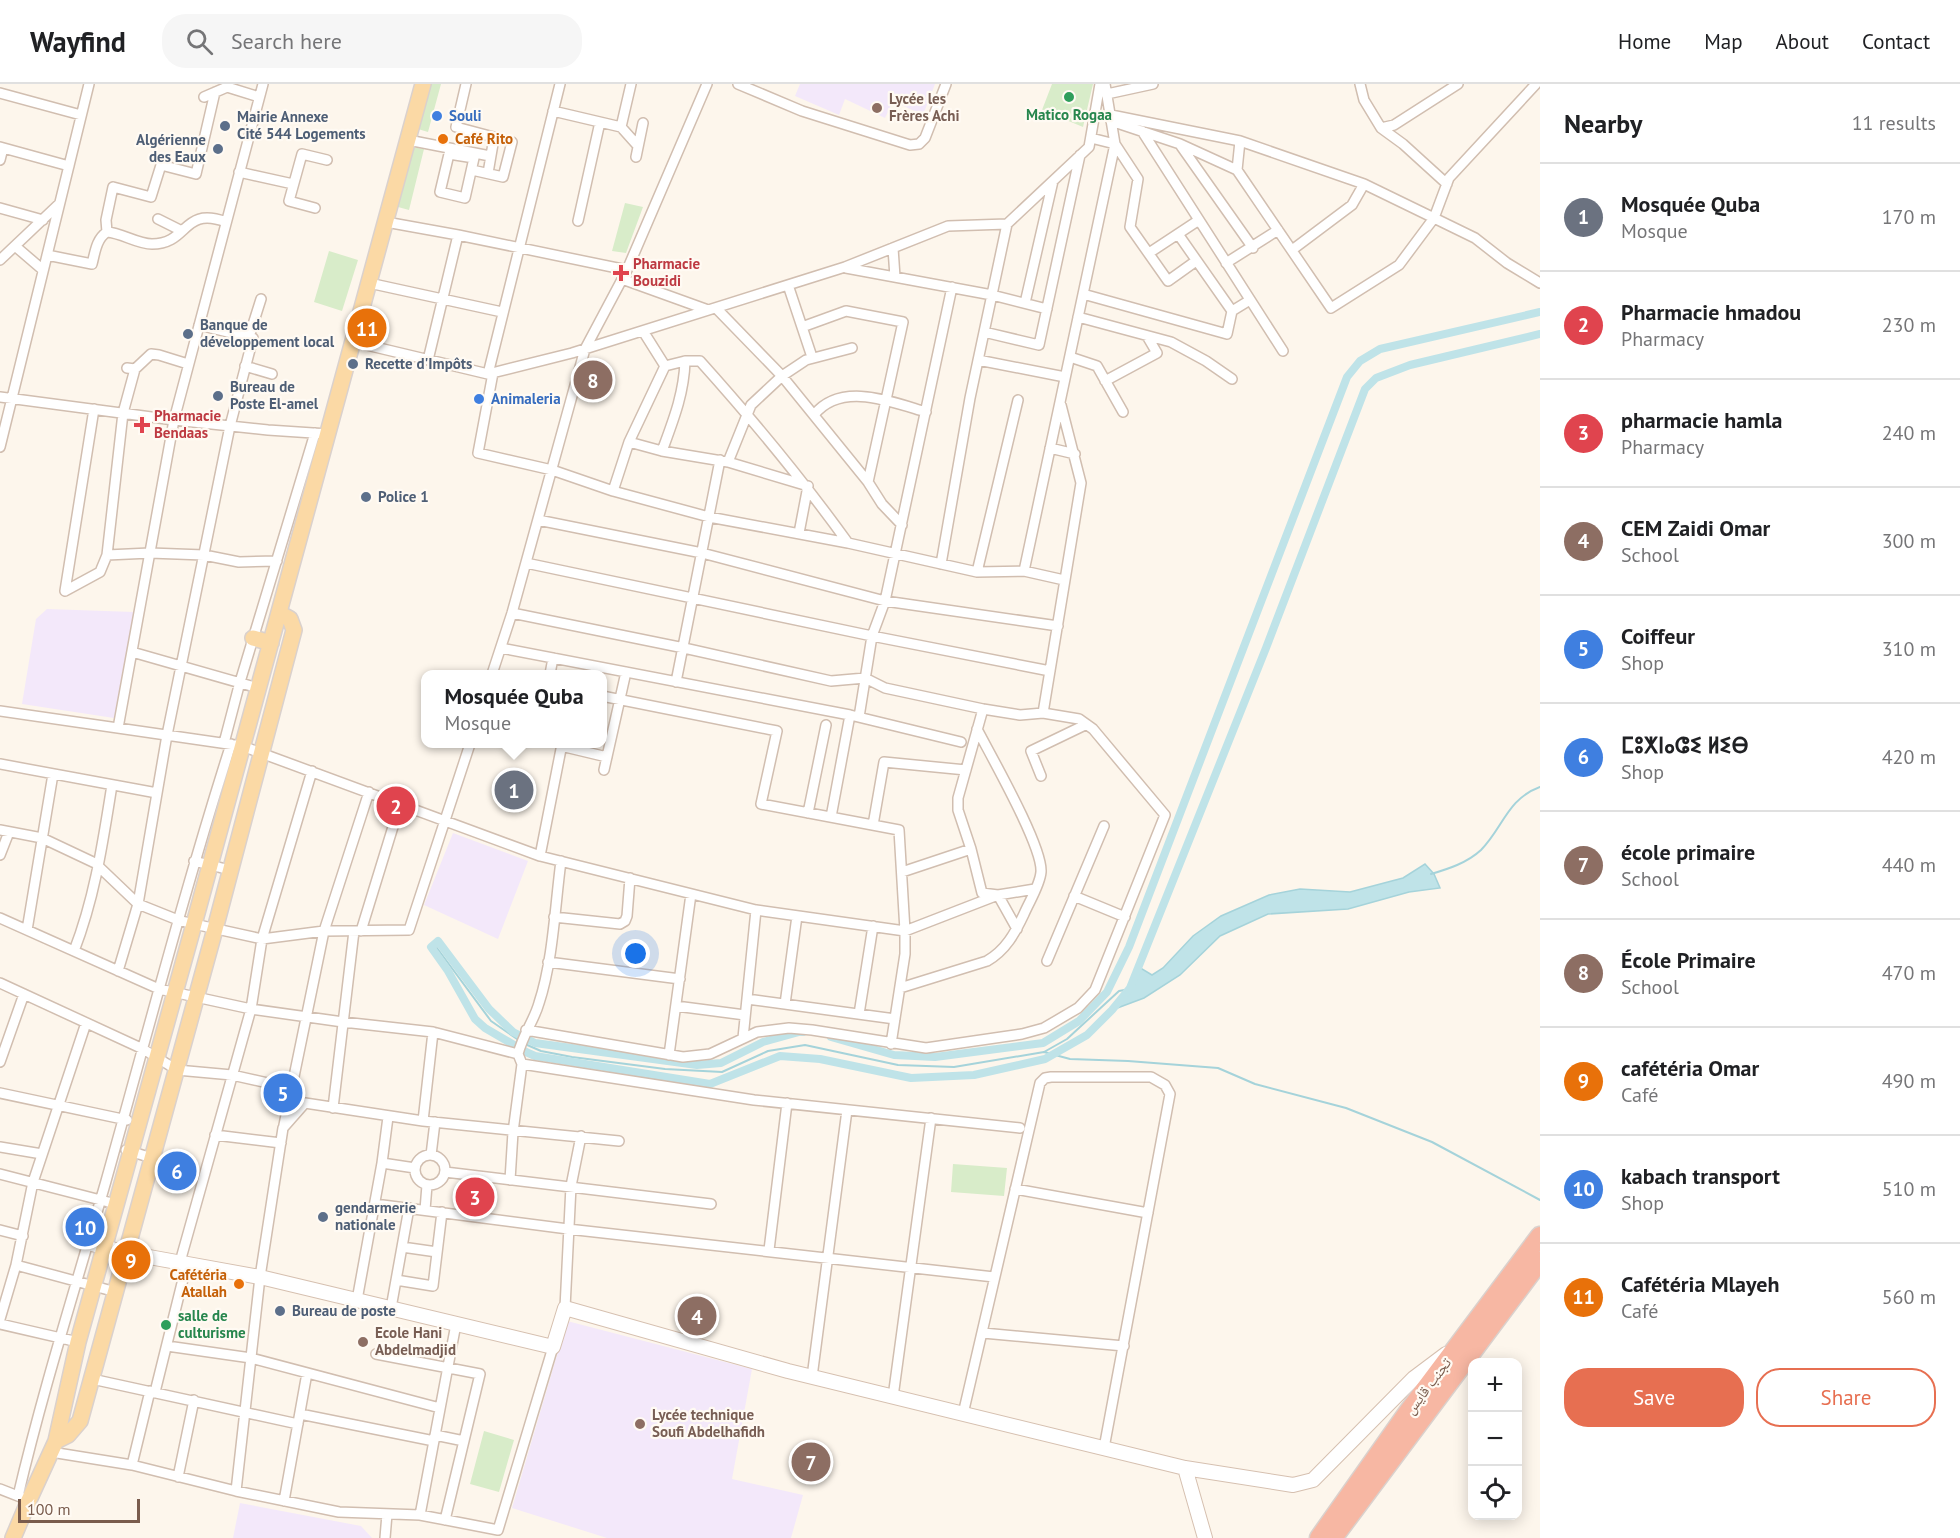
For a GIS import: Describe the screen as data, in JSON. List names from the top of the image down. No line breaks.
{"streets":{"highway":["تجنب قايس"]},"places":{"other":["Matico Rogaa","Lycée les Frères Achi","Souli","Mairie Annexe Cité 544 Logements","Café Rito","Algérienne des Eaux","Banque de développement local","Recette d'Impôts","Bureau de Poste El-amel","Animaleria","Police 1","gendarmerie nationale","Cafétéria Atallah","Bureau de poste","salle de culturisme","Ecole Hani Abdelmadjid","Lycée technique Soufi Abdelhafidh"],"health":["Pharmacie Bouzidi","Pharmacie Bendaas"]},"scale_bar":"100 m","page":{"header":"Wayfind","search":"Search here","nav":["Home","Map","About","Contact"],"heading":["Nearby","11 results"],"list":[{"mark":"1","name":"Mosquée Quba","note":"Mosque","value":"170 m"},{"mark":"2","name":"Pharmacie hmadou","note":"Pharmacy","value":"230 m"},{"mark":"3","name":"pharmacie hamla","note":"Pharmacy","value":"240 m"},{"mark":"4","name":"CEM Zaidi Omar","note":"School","value":"300 m"},{"mark":"5","name":"Coiffeur","note":"Shop","value":"310 m"},{"mark":"6","name":"ⵎⵓⵅⵏⴰⵛⵉ ⵍⵉⴱ","note":"Shop","value":"420 m"},{"mark":"7","name":"école primaire","note":"School","value":"440 m"},{"mark":"8","name":"École Primaire","note":"School","value":"470 m"},{"mark":"9","name":"cafétéria Omar","note":"Café","value":"490 m"},{"mark":"10","name":"kabach transport","note":"Shop","value":"510 m"},{"mark":"11","name":"Cafétéria Mlayeh","note":"Café","value":"560 m"}],"pins":["11","8","1","2","5","6","3","10","9","4","7"],"popup":["Mosquée Quba","Mosque"],"buttons":["Save","Share"],"map_buttons":["+","−"],"scale":"100 m"}}
